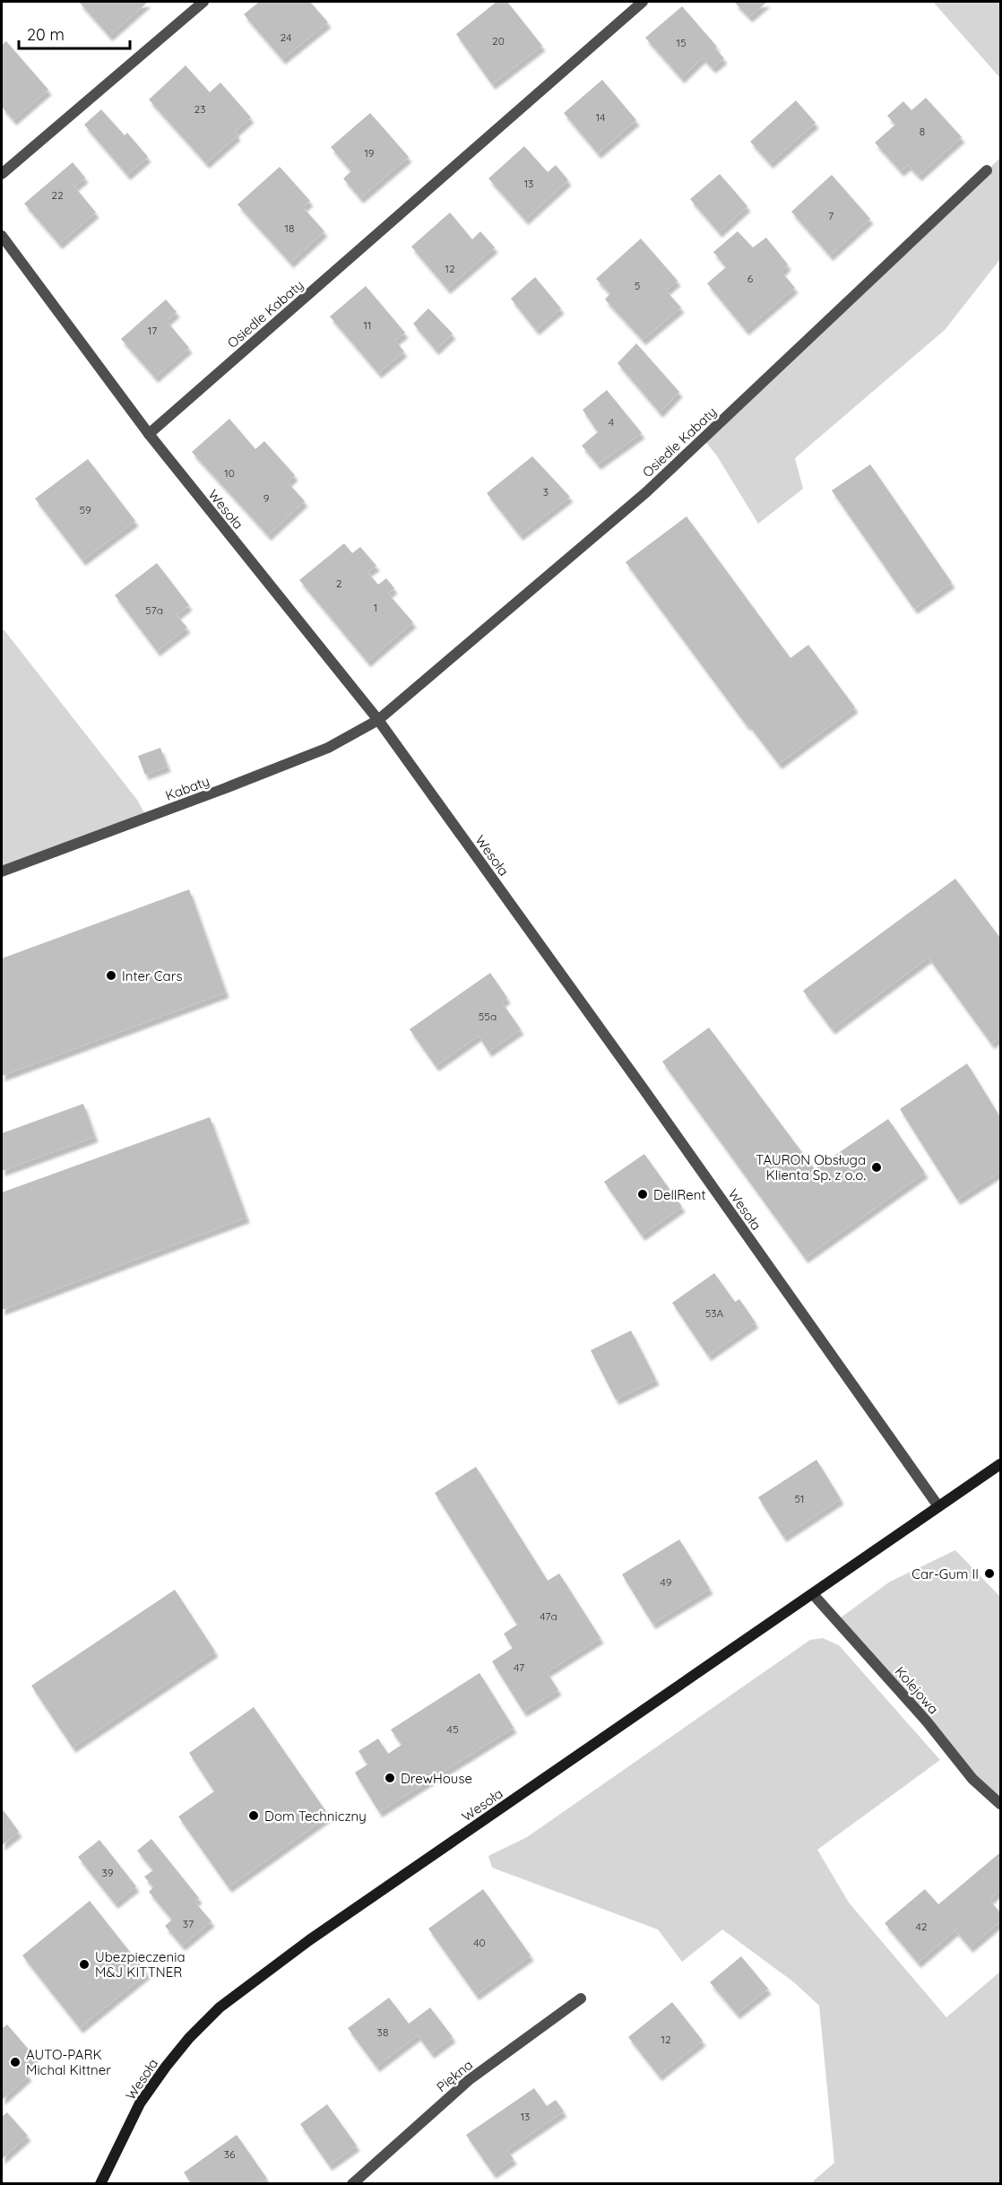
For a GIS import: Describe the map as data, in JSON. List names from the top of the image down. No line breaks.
{"streets":{"street":["Osiedle Kabaty","Wesoła","Kabaty","Kolejowa","Piękna"]},"crossings":[["Osiedle Kabaty","Wesoła"],["Osiedle Kabaty","Kabaty"],["Wesoła","Kabaty"],["Wesoła","Kolejowa"]],"places":["Inter Cars","TAURON Obsługa Klienta Sp. z o.o.","DellRent","Car-Gum II","DrewHouse","Dom Techniczny","Ubezpieczenia M&J KITTNER","AUTO-PARK Michal Kittner"],"house_numbers":["24","20","15","23","14","8","19","13","22","7","18","12","6","5","11","17","4","10","3","9","59","2","1","57a","55a","53A","51","49","47a","47","45","39","37","42","40","38","12","13","36"],"scale_bar":"20 m"}
